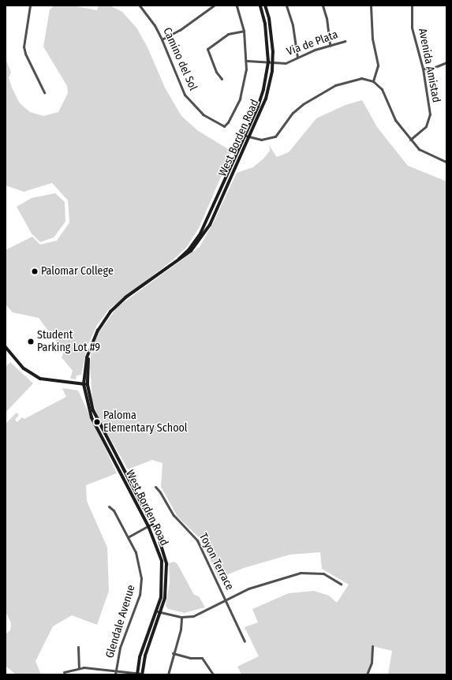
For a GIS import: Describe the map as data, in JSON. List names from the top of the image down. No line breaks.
{"streets":{"main road":["West Borden Road"],"street":["Via de Plata","Camino del Sol","Avenida Amistad","Toyon Terrace","Glendale Avenue"]},"crossings":[["Via de Plata","Camino del Sol"],["Via de Plata","West Borden Road"]],"places":["Palomar College","Student Parking Lot #9","Paloma Elementary School"]}
